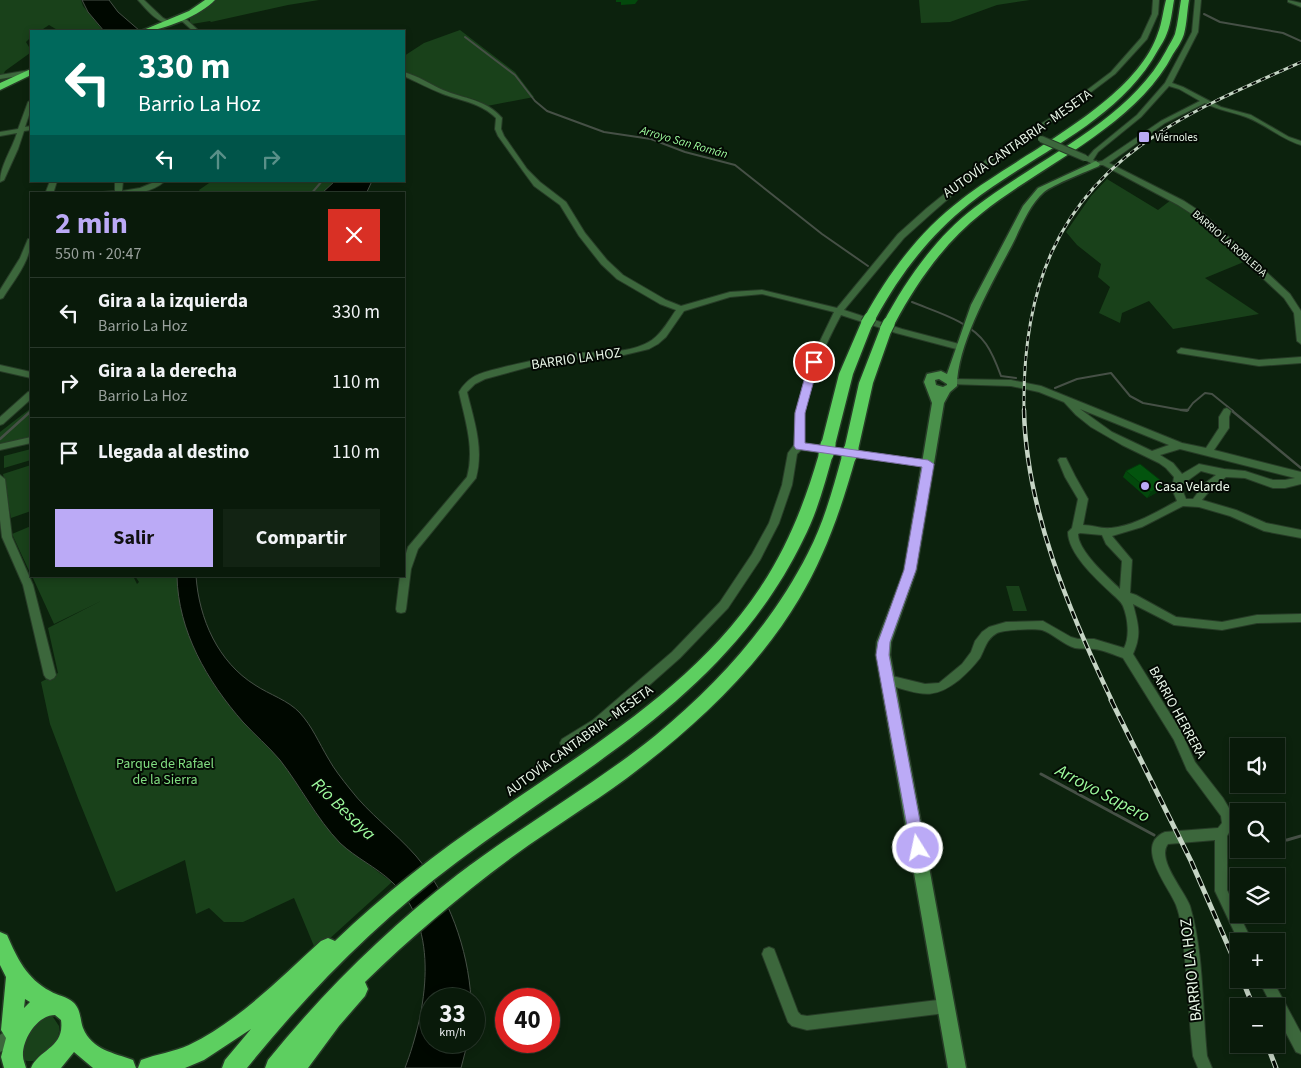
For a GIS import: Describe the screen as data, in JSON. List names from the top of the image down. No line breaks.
{"streets":{"highway":["AUTOVÍA CANTABRIA - MESETA"],"street":["BARRIO LA ROBLEDA","BARRIO LA HOZ","BARRIO HERRERA"]},"crossings":[["BARRIO LA HOZ","BARRIO HERRERA"]],"water":["Arroyo San Román","Arroyo Sapero","Río Besaya"],"parks":["Parque de Rafael de la Sierra"],"places":{"transit":["Viérnoles"],"other":["Casa Velarde"]},"page":{"turn":["330 m","Barrio La Hoz"],"heading":["2 min","550 m · 20:47"],"list":[{"name":"Gira a la izquierda","note":"Barrio La Hoz","value":"330 m"},{"name":"Gira a la derecha","note":"Barrio La Hoz","value":"110 m"},{"name":"Llegada al destino","value":"110 m"}],"buttons":["Salir","Compartir"],"map_buttons":["+","−"],"speed":"33 km/h","limit":"40"}}
